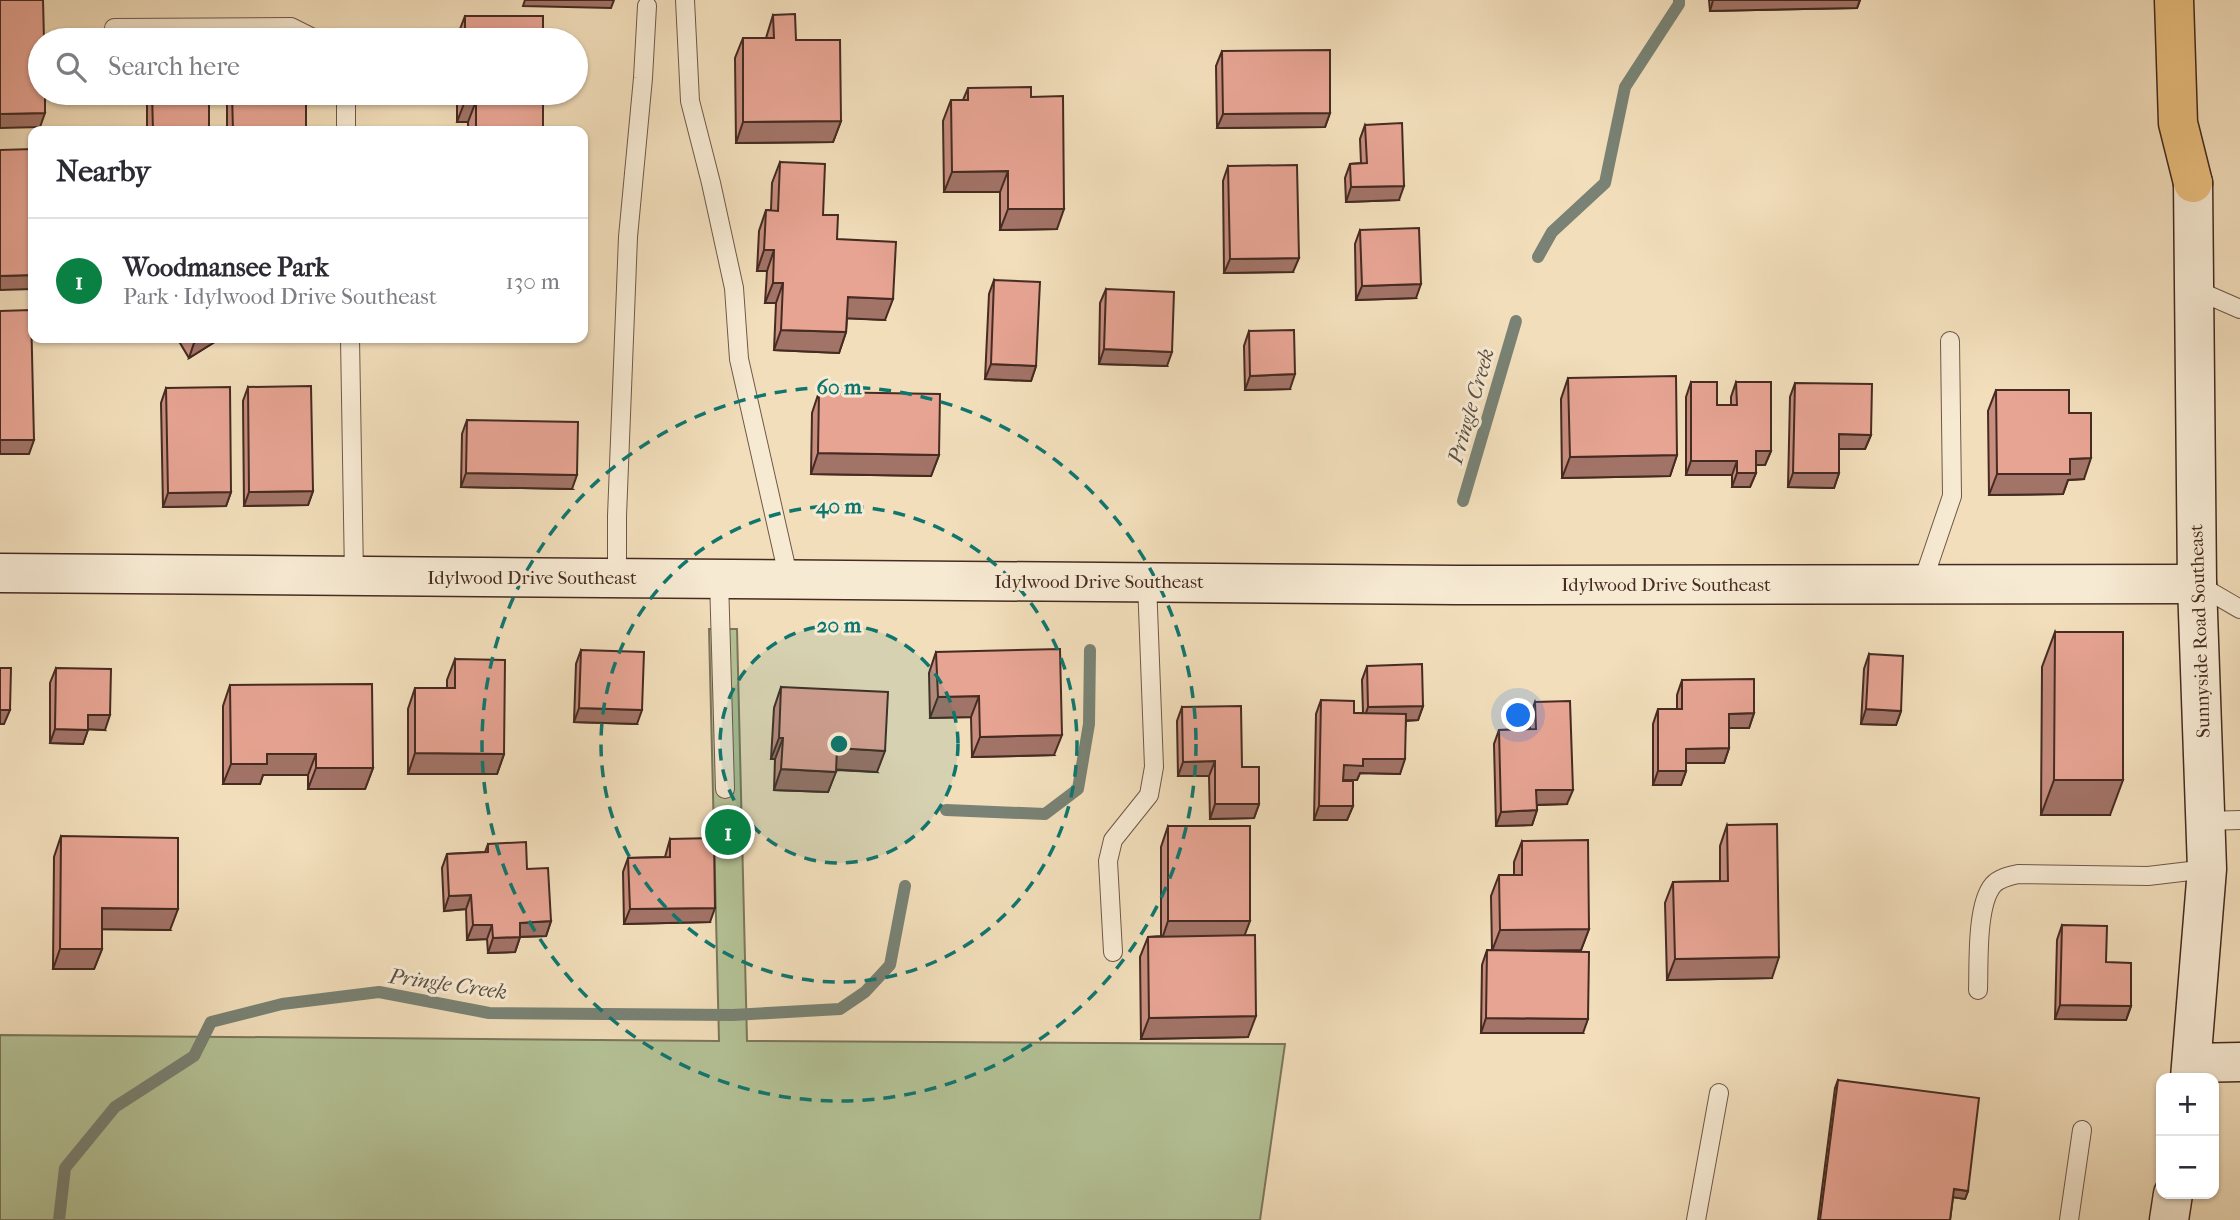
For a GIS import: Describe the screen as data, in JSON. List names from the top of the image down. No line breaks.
{"streets":{"street":["Idylwood Drive Southeast","Sunnyside Road Southeast"]},"crossings":[["Idylwood Drive Southeast","Sunnyside Road Southeast"]],"water":["Pringle Creek"],"page":{"search":"Search here","heading":"Nearby","list":[{"mark":"1","name":"Woodmansee Park","note":"Park · Idylwood Drive Southeast","value":"130 m"}],"pins":"1","map_buttons":["+","−"]},"rings":["60 m","40 m","20 m"]}
